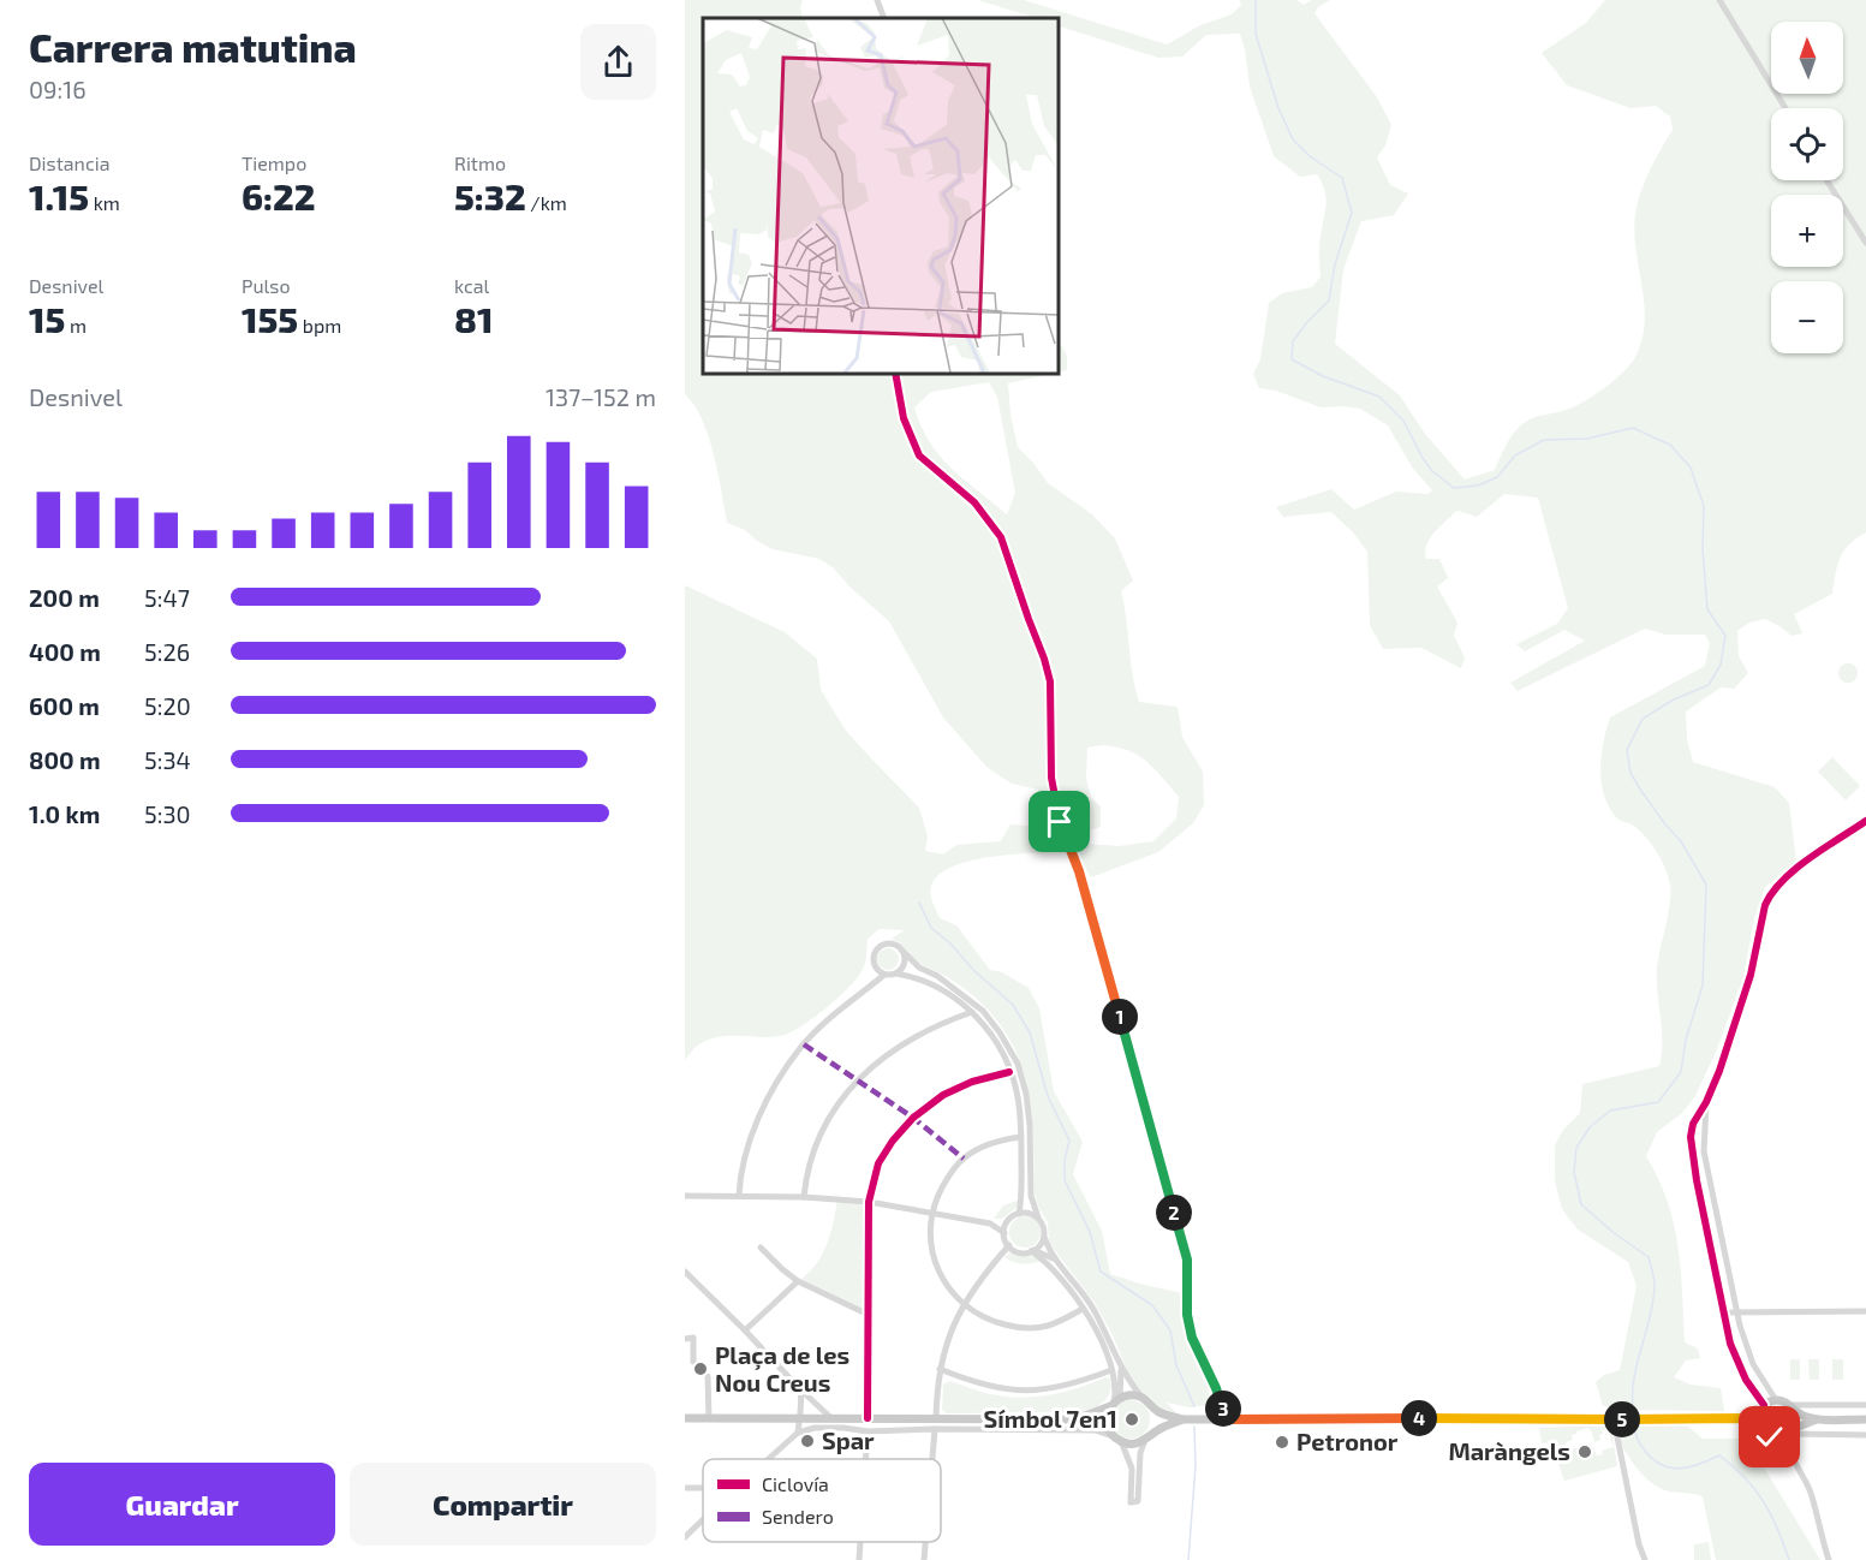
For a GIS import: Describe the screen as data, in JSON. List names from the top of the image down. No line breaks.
{"places":["Plaça de les Nou Creus","Símbol 7en1","Spar","Petronor","Maràngels"],"legend":["Ciclovía","Sendero"],"north":"top","page":{"heading":["Carrera matutina","09:16"],"map_buttons":["+","−"],"stats":[["Distancia","1.15 km"],["Tiempo","6:22"],["Ritmo","5:32 /km"],["Desnivel","15 m"],["Pulso","155 bpm"],["kcal","81"]],"chart":["Desnivel","137–152 m"],"list":[{"name":"200 m","note":"5:47"},{"name":"400 m","note":"5:26"},{"name":"600 m","note":"5:20"},{"name":"800 m","note":"5:34"},{"name":"1.0 km","note":"5:30"}],"pins":["1","2","3","4","5"],"buttons":["Guardar","Compartir"]}}
